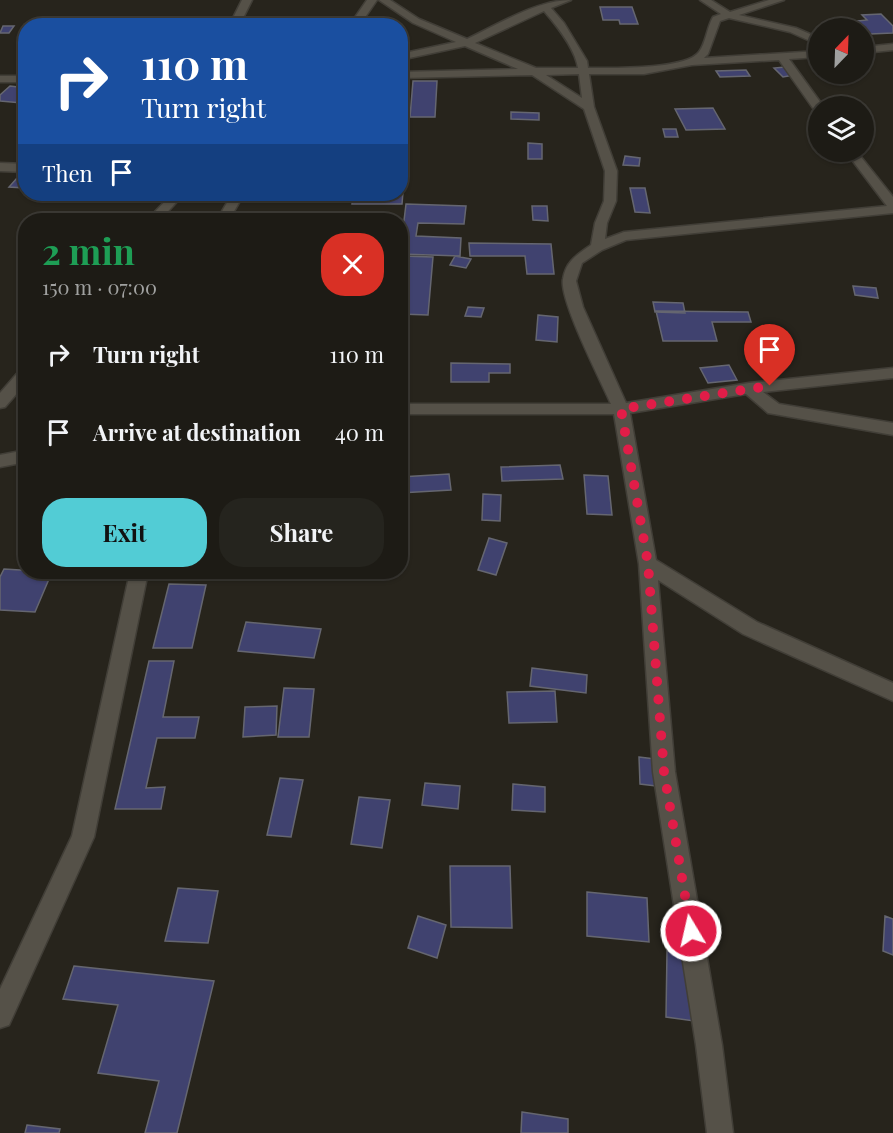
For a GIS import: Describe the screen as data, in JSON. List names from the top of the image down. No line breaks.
{"north":"top right","page":{"turn":["110 m","Turn right"],"then":"Then","heading":["2 min","150 m · 07:00"],"list":[{"name":"Turn right","value":"110 m"},{"name":"Arrive at destination","value":"40 m"}],"buttons":["Exit","Share"]}}
